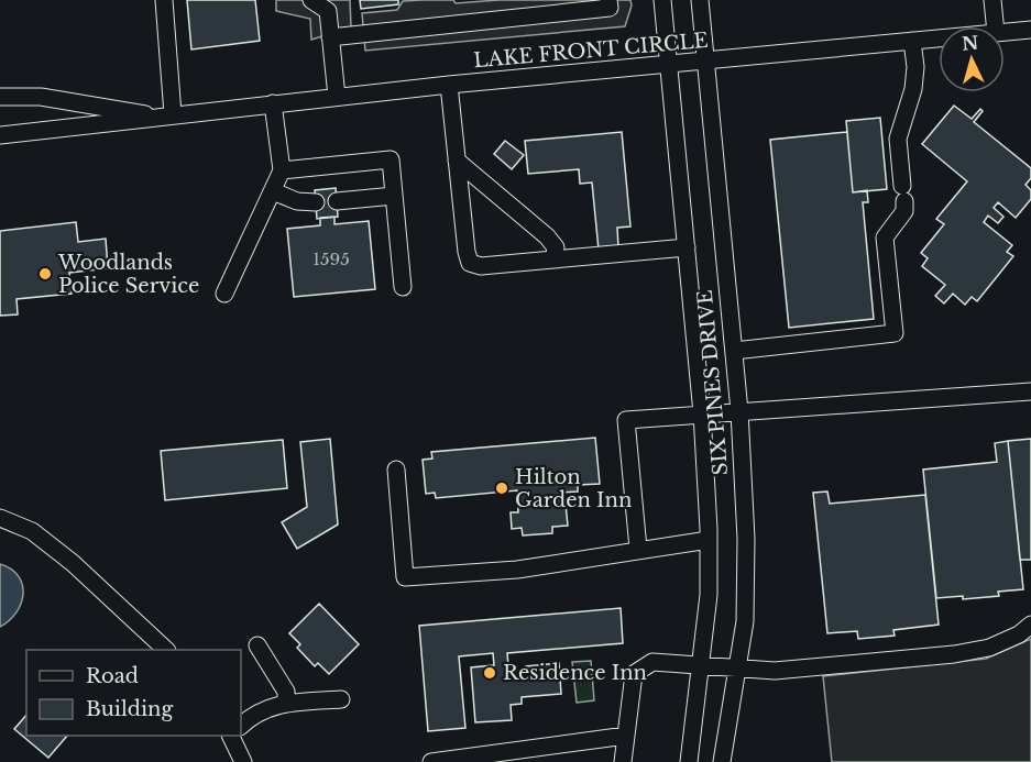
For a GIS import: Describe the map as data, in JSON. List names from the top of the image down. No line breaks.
{"streets":{"street":["LAKE FRONT CIRCLE","SIX PINES DRIVE"]},"crossings":[["LAKE FRONT CIRCLE","SIX PINES DRIVE"]],"places":["Woodlands Police Service","Hilton Garden Inn","Residence Inn"],"house_numbers":["1595"],"legend":["Road","Building"],"north":"top"}
